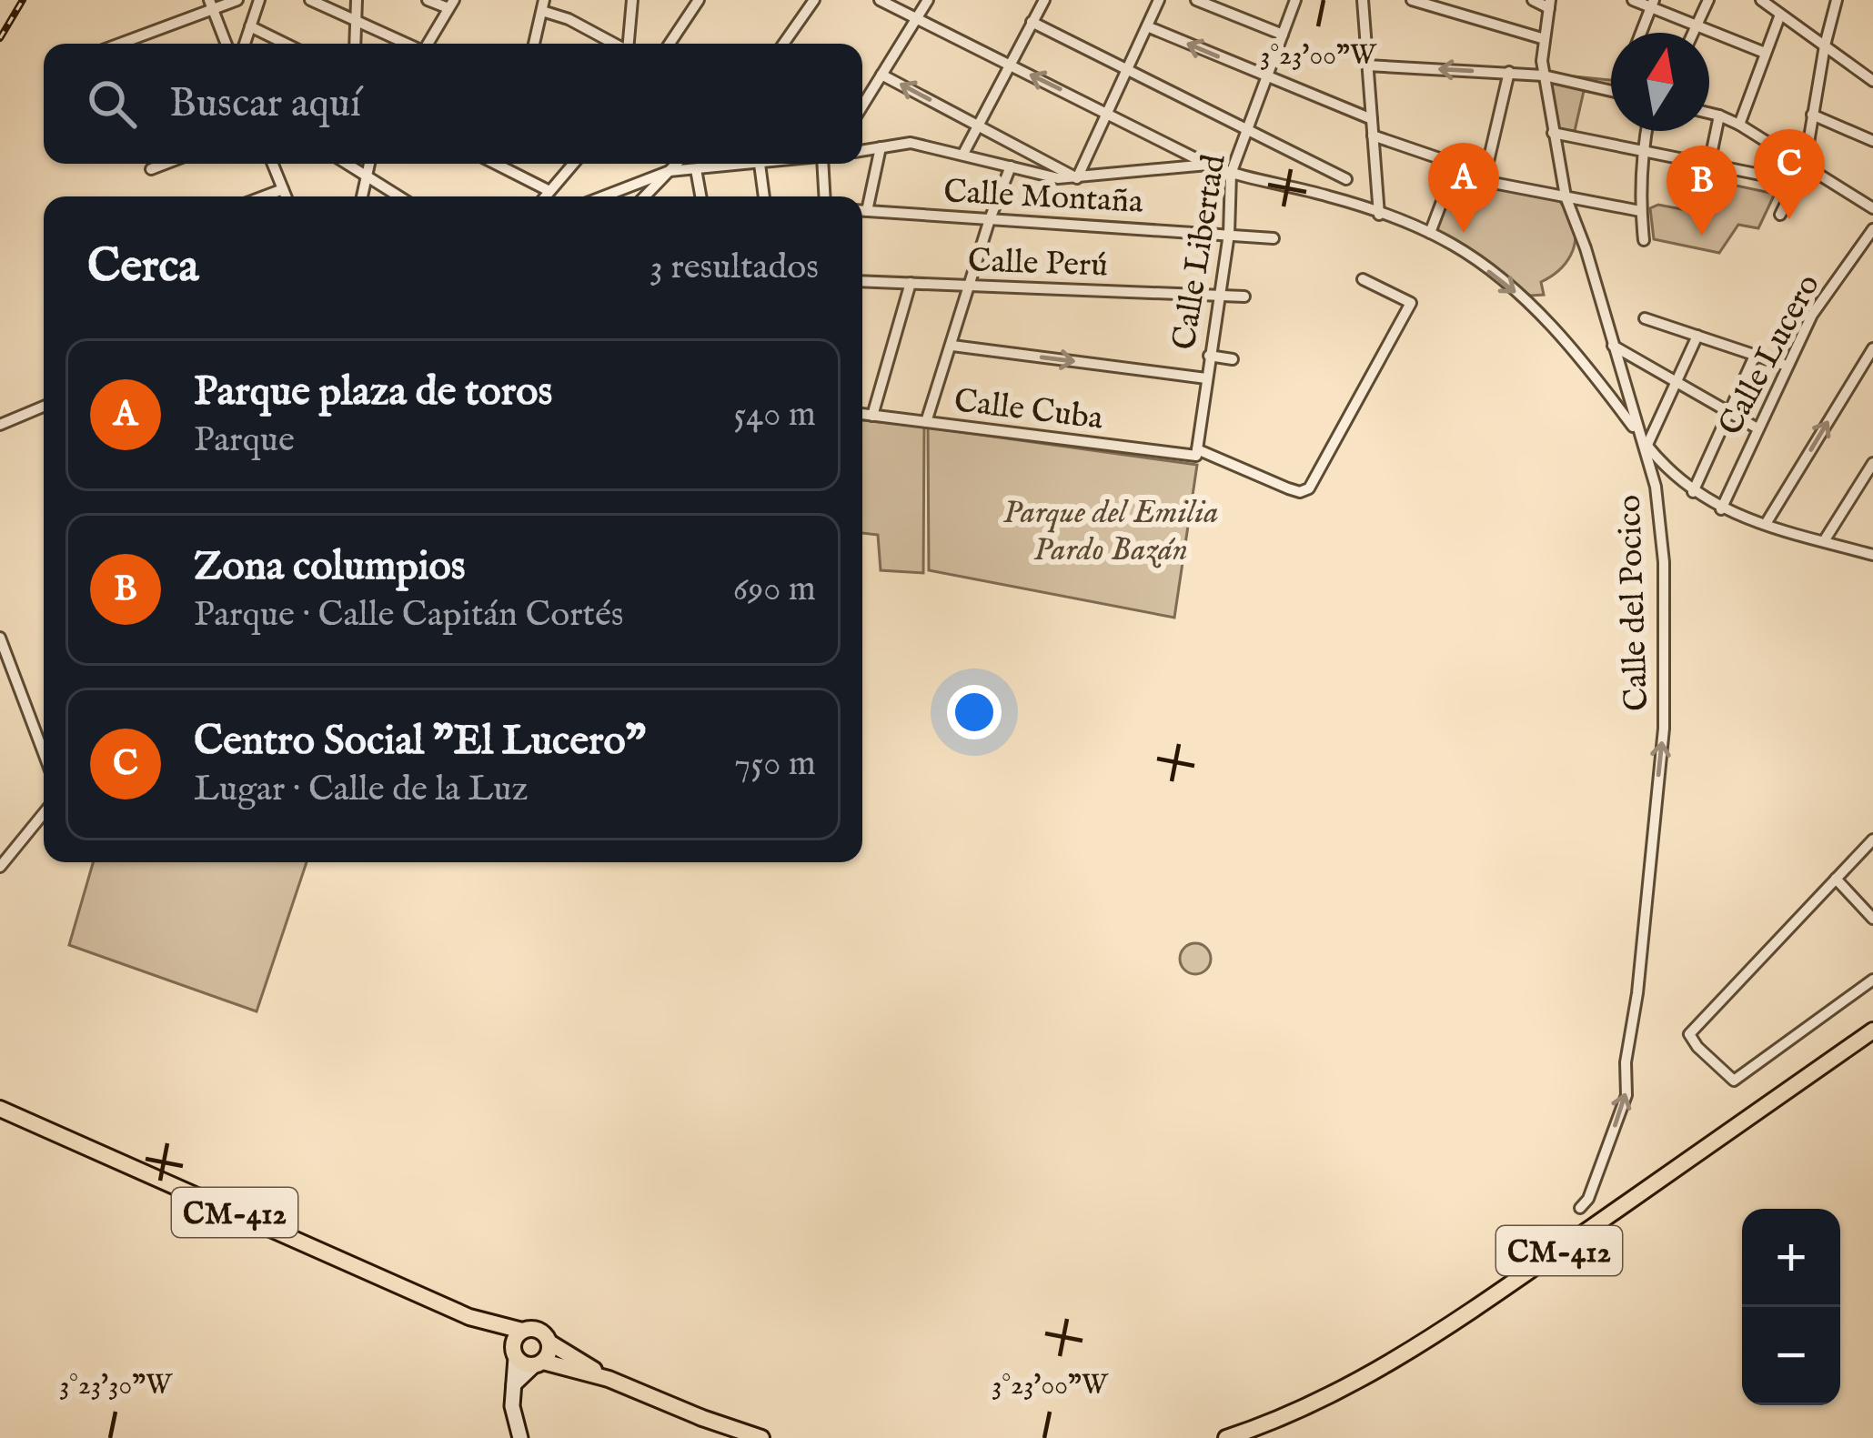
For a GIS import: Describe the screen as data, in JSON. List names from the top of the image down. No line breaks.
{"streets":{"main road":["CM-412"],"street":["Calle Montaña","Calle Libertad","Calle Perú","Calle Lucero","Calle Cuba","Calle del Pocico"]},"crossings":[["Calle Montaña","Calle Libertad"],["Calle Libertad","Calle Perú"],["Calle Libertad","Calle Cuba"]],"one_way":["Calle del Pocico"],"parks":["Parque del Emilia Pardo Bazán"],"north":"top","page":{"search":"Buscar aquí","pins":["C","A","B"],"heading":["Cerca","3 resultados"],"list":[{"mark":"A","name":"Parque plaza de toros","note":"Parque","value":"540 m"},{"mark":"B","name":"Zona columpios","note":"Parque · Calle Capitán Cortés","value":"690 m"},{"mark":"C","name":"Centro Social \"El Lucero\"","note":"Lugar · Calle de la Luz","value":"750 m"}],"map_buttons":["+","−"]},"coordinates":["3°23'00\"W","3°23'30\"W"]}
